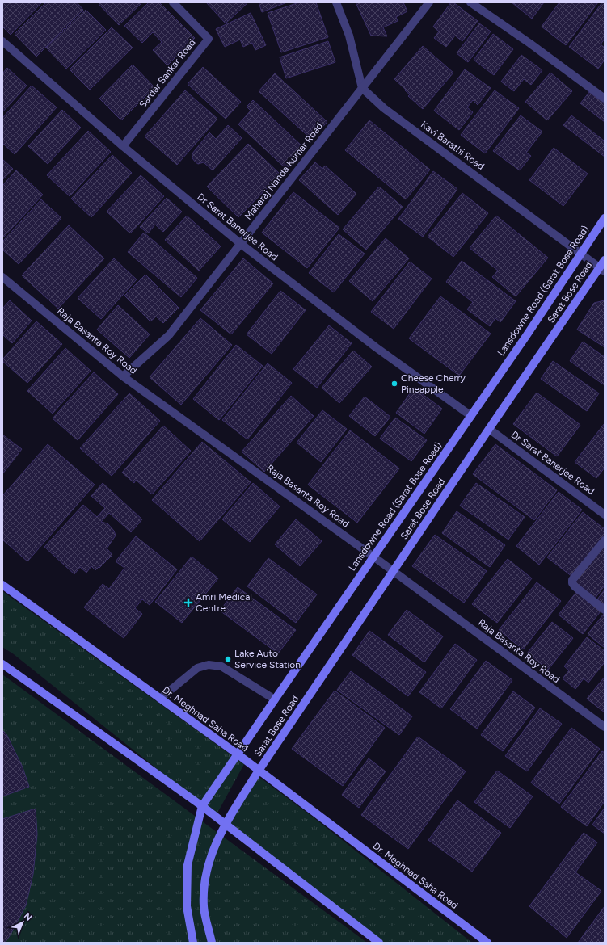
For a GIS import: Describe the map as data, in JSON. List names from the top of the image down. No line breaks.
{"streets":{"main road":["Lansdowne Road (Sarat Bose Road)","Sarat Bose Road","Dr. Meghnad Saha Road"],"street":["Sardar Sankar Road","Kavi Barathi Road","Maharaj Nanda Kumar Road","Dr Sarat Banerjee Road","Raja Basanta Roy Road"]},"crossings":[["Sardar Sankar Road","Dr Sarat Banerjee Road"],["Kavi Barathi Road","Maharaj Nanda Kumar Road"],["Kavi Barathi Road","Lansdowne Road (Sarat Bose Road)"],["Kavi Barathi Road","Sarat Bose Road"],["Maharaj Nanda Kumar Road","Dr Sarat Banerjee Road"],["Maharaj Nanda Kumar Road","Raja Basanta Roy Road"],["Dr Sarat Banerjee Road","Lansdowne Road (Sarat Bose Road)"],["Dr Sarat Banerjee Road","Sarat Bose Road"],["Lansdowne Road (Sarat Bose Road)","Raja Basanta Roy Road"],["Lansdowne Road (Sarat Bose Road)","Dr. Meghnad Saha Road"],["Sarat Bose Road","Raja Basanta Roy Road"],["Sarat Bose Road","Dr. Meghnad Saha Road"]],"places":{"other":["Cheese Cherry Pineapple","Lake Auto Service Station"],"health":["Amri Medical Centre"]},"north":"top right"}
